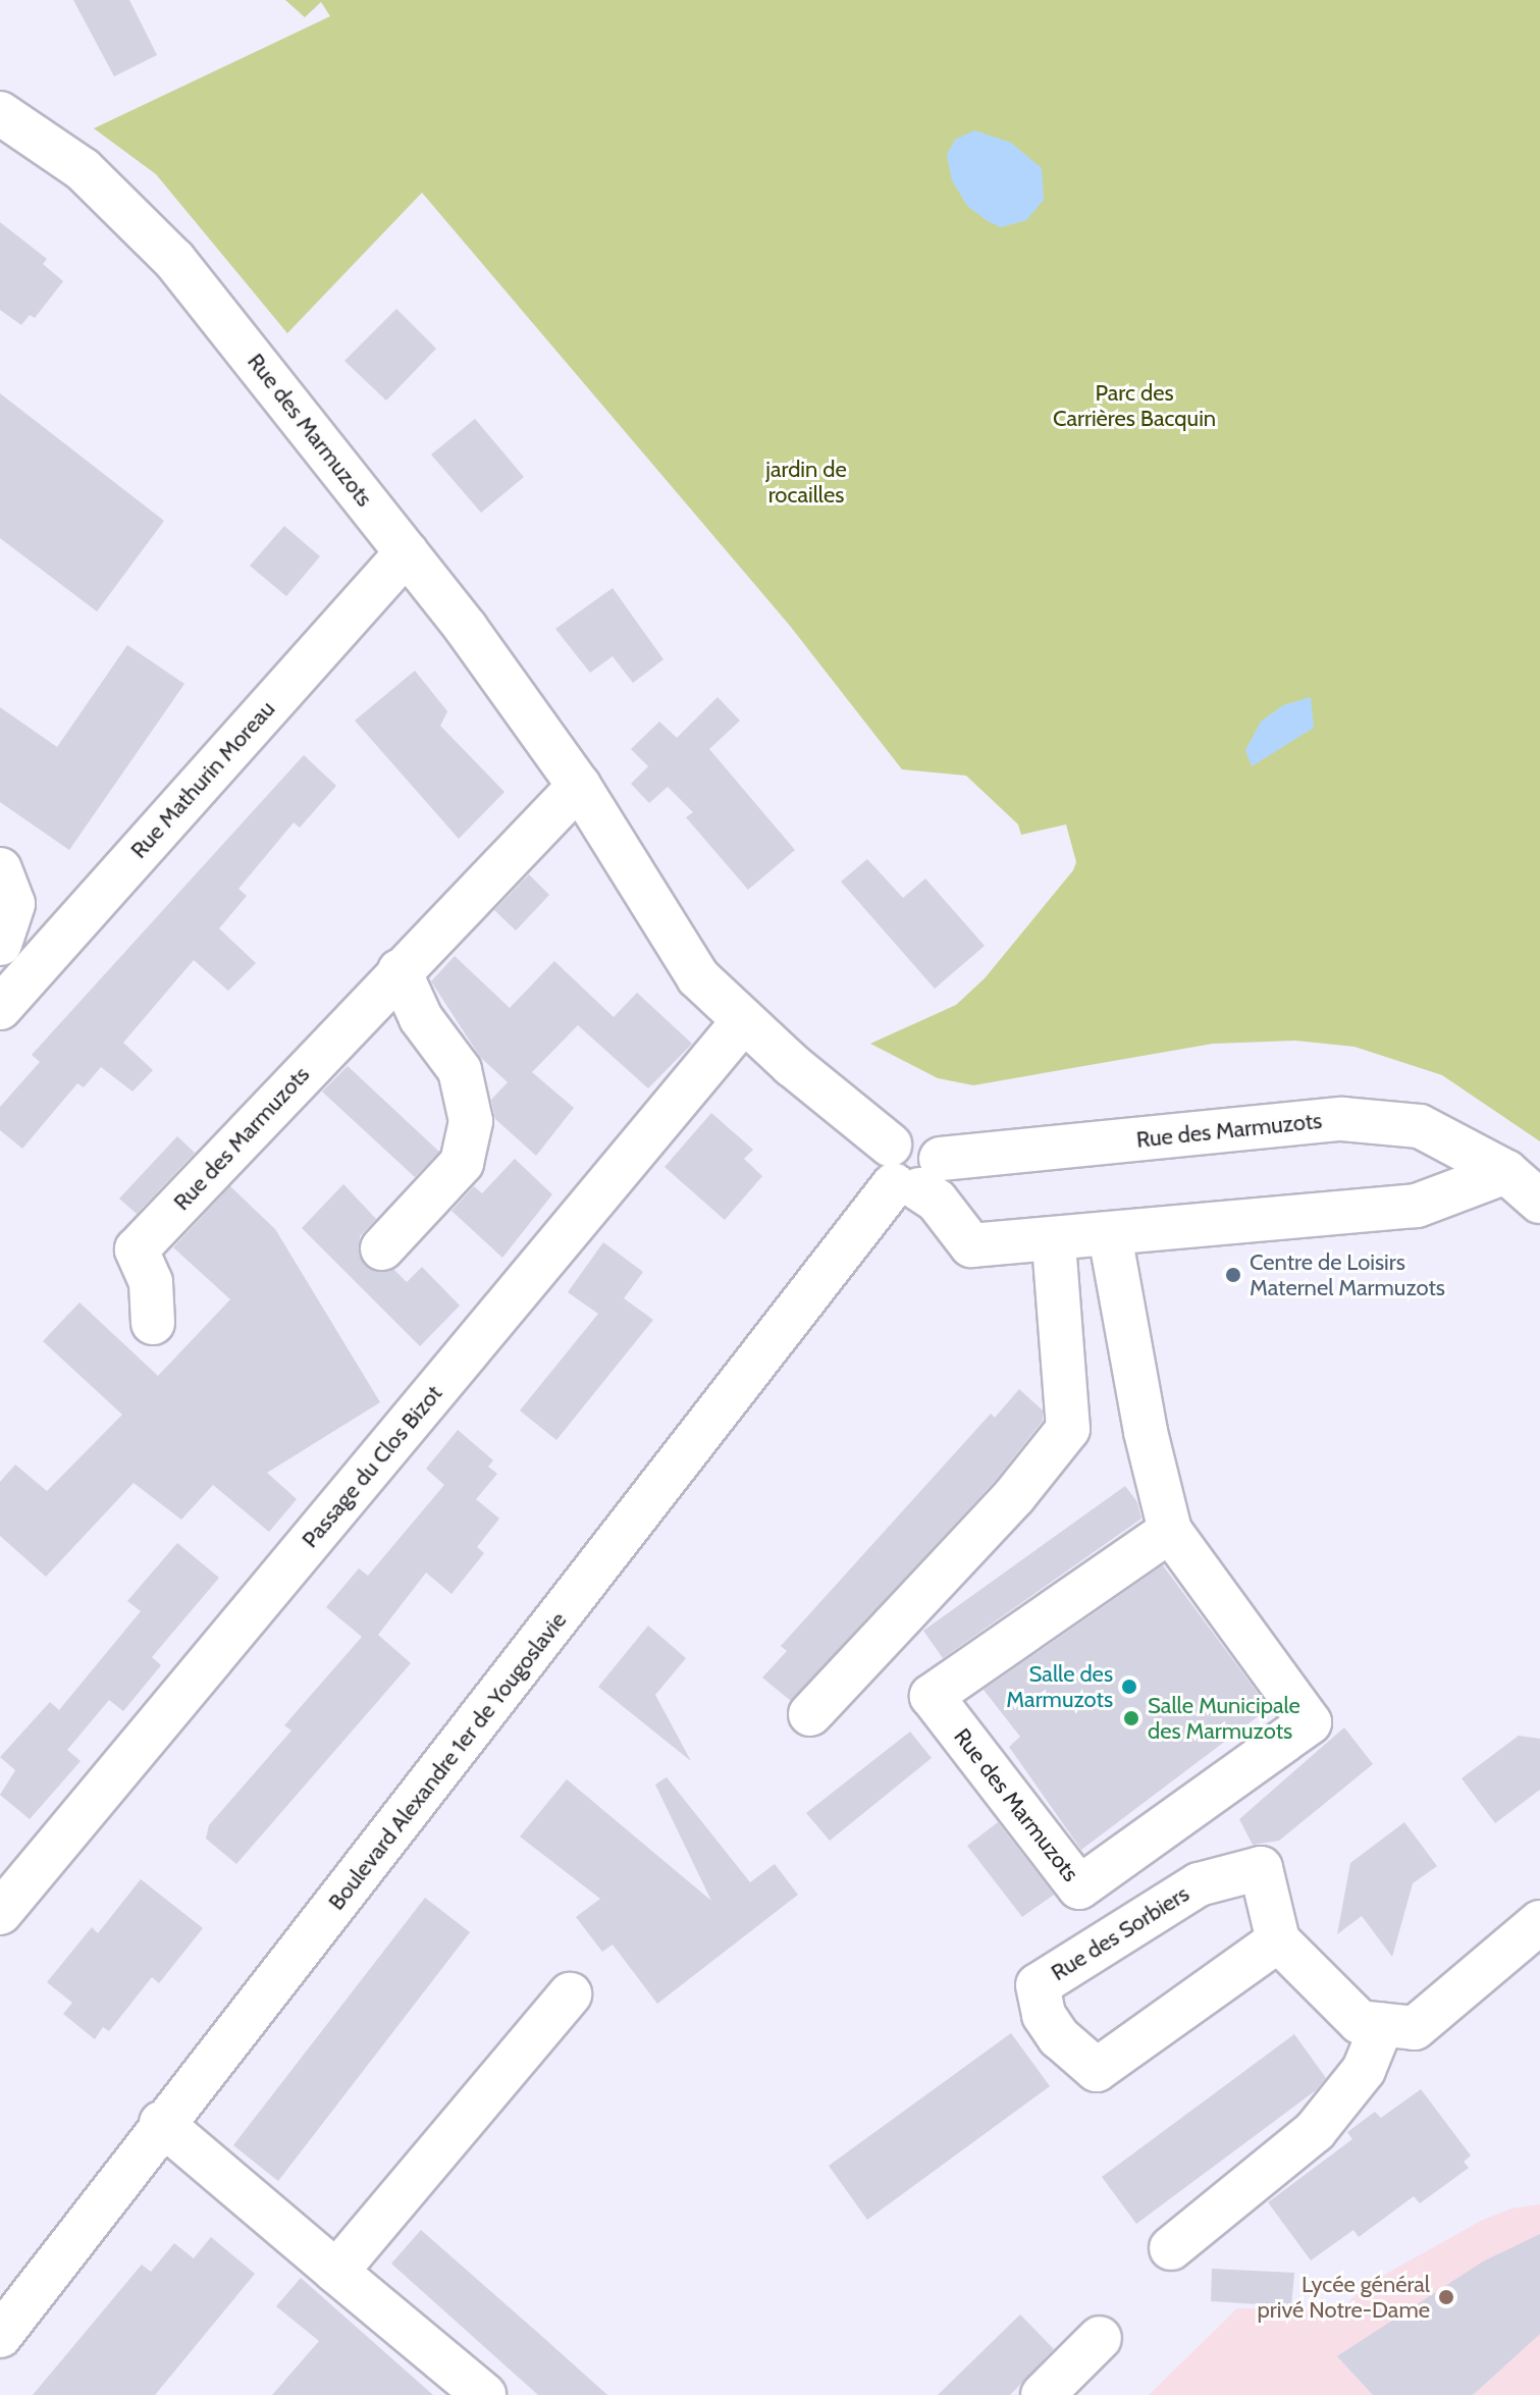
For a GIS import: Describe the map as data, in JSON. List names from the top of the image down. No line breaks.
{"streets":{"street":["Rue des Marmuzots","Rue Mathurin Moreau","Passage du Clos Bizot","Boulevard Alexandre 1er de Yougoslavie","Rue des Sorbiers"]},"crossings":[["Rue des Marmuzots","Rue Mathurin Moreau"],["Rue des Marmuzots","Passage du Clos Bizot"],["Rue des Marmuzots","Boulevard Alexandre 1er de Yougoslavie"]],"parks":["Parc des Carrières Bacquin","jardin de rocailles"],"places":["Centre de Loisirs Maternel Marmuzots","Salle des Marmuzots","Salle Municipale des Marmuzots","Lycée général privé Notre-Dame"]}
